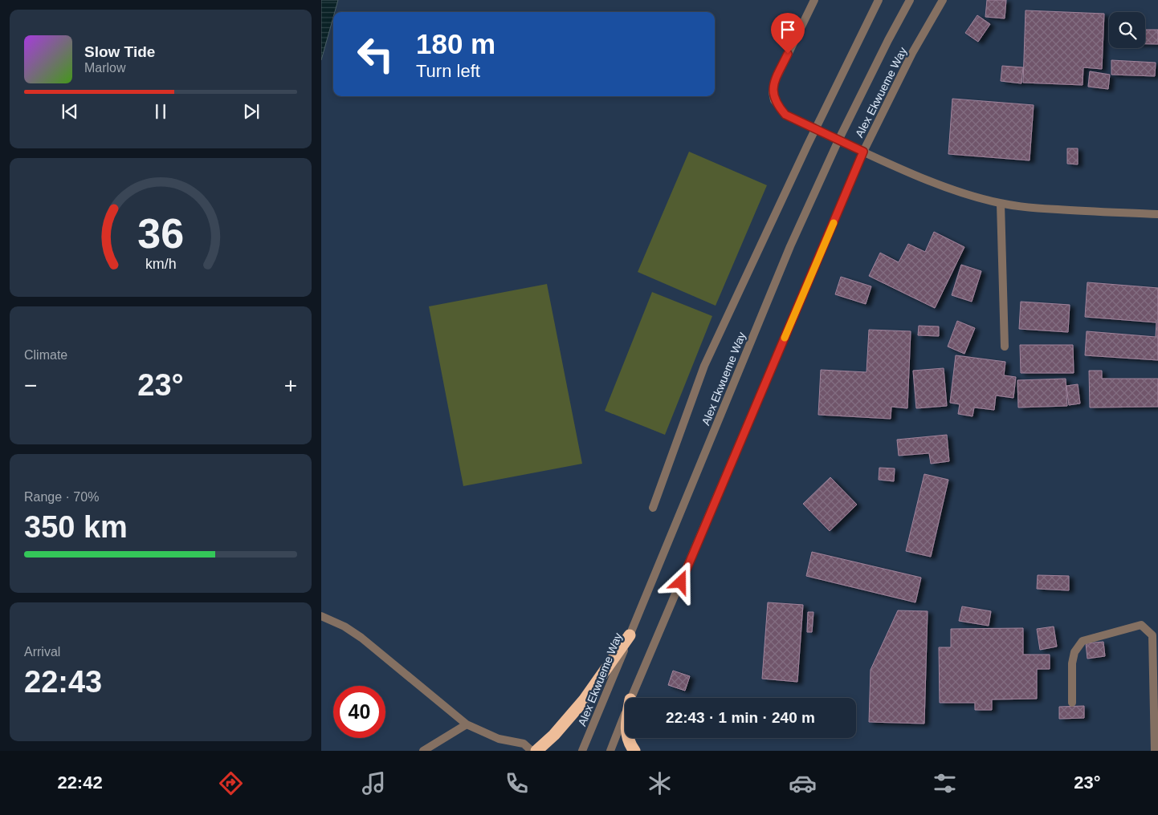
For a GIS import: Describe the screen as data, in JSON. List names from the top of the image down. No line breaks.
{"streets":{"street":["Alex Ekwueme Way"]},"page":{"turn":["180 m","Turn left"],"song":["Slow Tide","Marlow"],"tile":["Climate",["Range · 70%","350 km"],["Arrival","22:43"]],"heat":["−","23°","+"],"limit":"40","trip":"22:43 · 1 min · 240 m","tabs":["22:42","23°"],"gauge":["36","km/h"]}}
